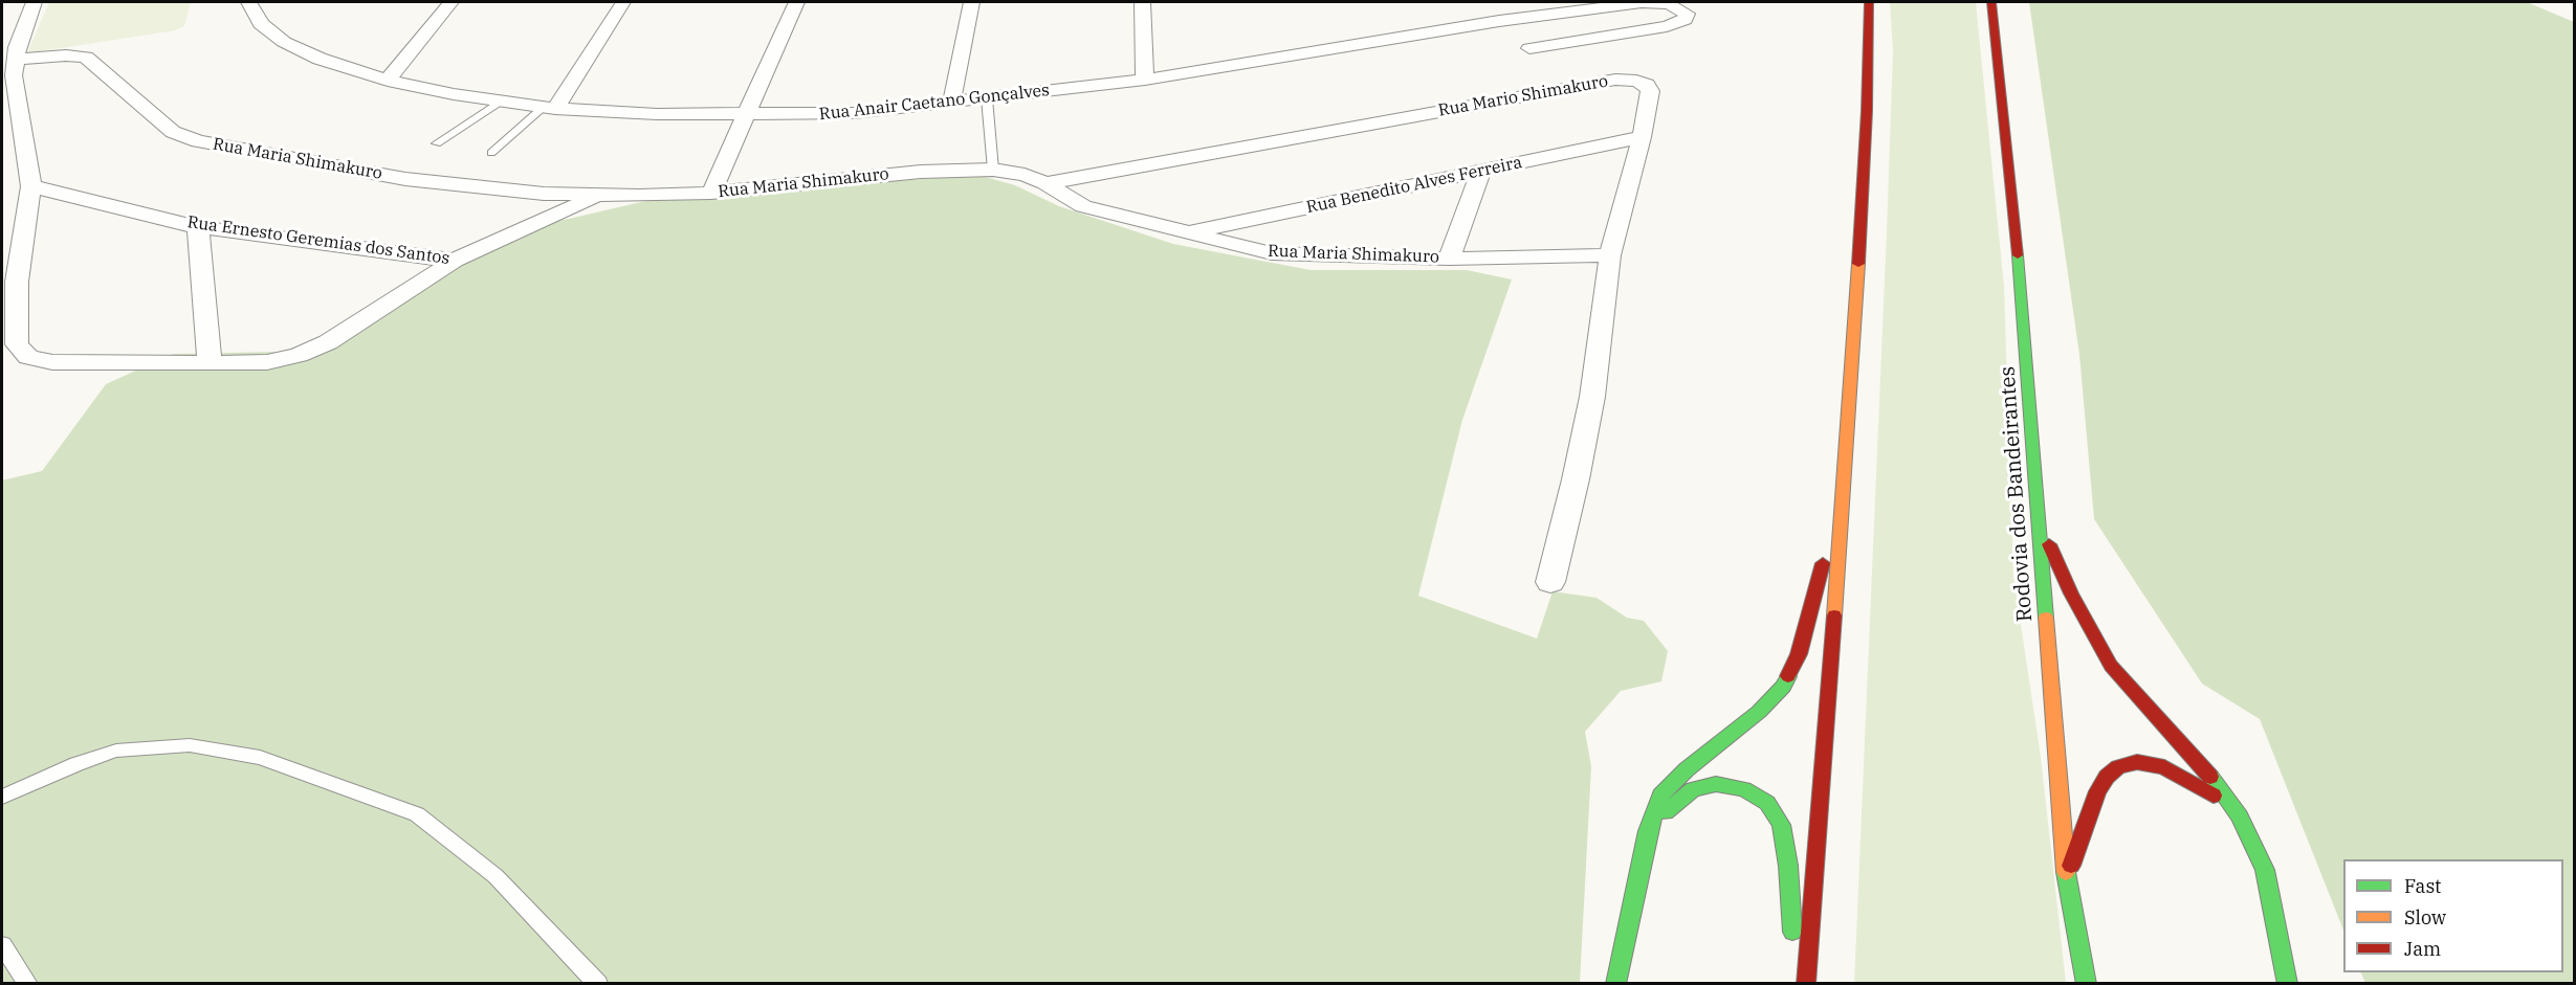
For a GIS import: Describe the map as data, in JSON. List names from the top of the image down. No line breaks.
{"streets":{"highway":["Rodovia dos Bandeirantes"],"street":["Rua Mario Shimakuro","Rua Anair Caetano Gonçalves","Rua Maria Shimakuro","Rua Benedito Alves Ferreira","Rua Ernesto Geremias dos Santos"]},"crossings":[["Rua Mario Shimakuro","Rua Maria Shimakuro"],["Rua Mario Shimakuro","Rua Benedito Alves Ferreira"],["Rua Maria Shimakuro","Rua Benedito Alves Ferreira"],["Rua Maria Shimakuro","Rua Ernesto Geremias dos Santos"]],"legend":["Fast","Slow","Jam"]}
